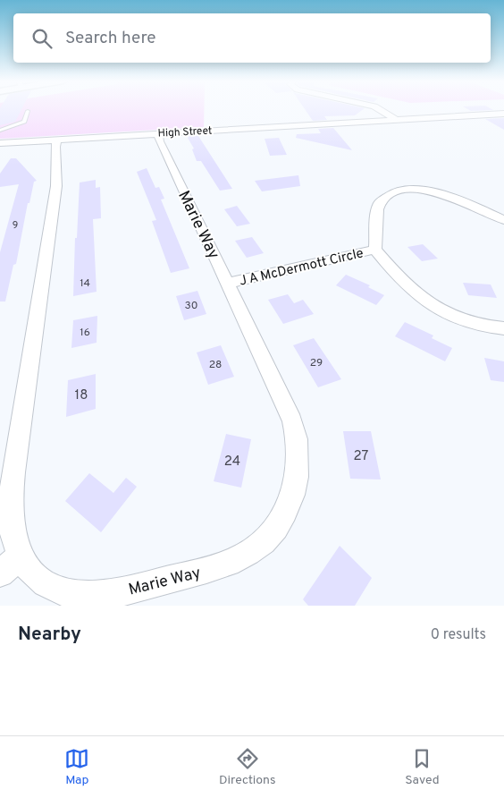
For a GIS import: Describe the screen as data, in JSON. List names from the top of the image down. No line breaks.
{"streets":{"street":["High Street","Marie Way","J A McDermott Circle"]},"crossings":[["High Street","Marie Way"],["Marie Way","J A McDermott Circle"]],"house_numbers":["9","14","30","16","29","28","18","27","24"],"page":{"search":"Search here","heading":["Nearby","0 results"],"nav":["Map","Directions","Saved"]}}
